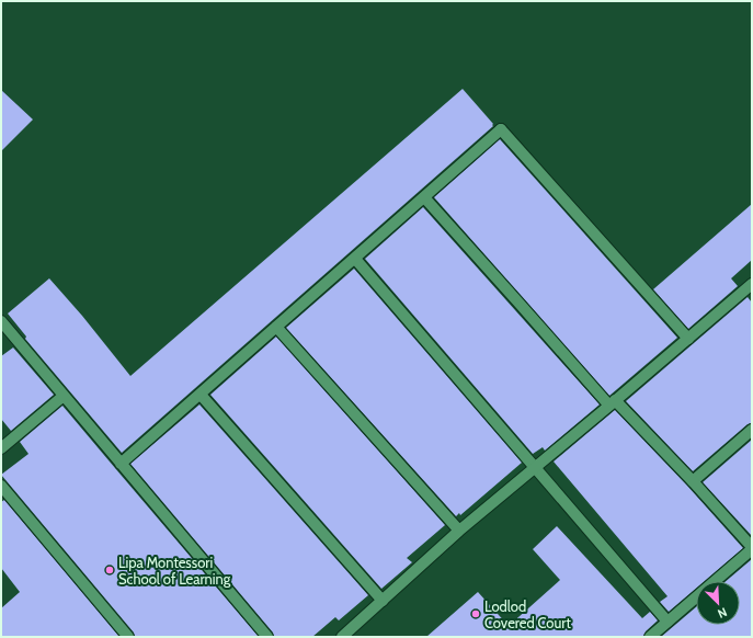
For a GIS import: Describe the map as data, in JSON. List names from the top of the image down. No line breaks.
{"places":["Lipa Montessori School of Learning","Lodlod Covered Court"],"north":"bottom right"}
